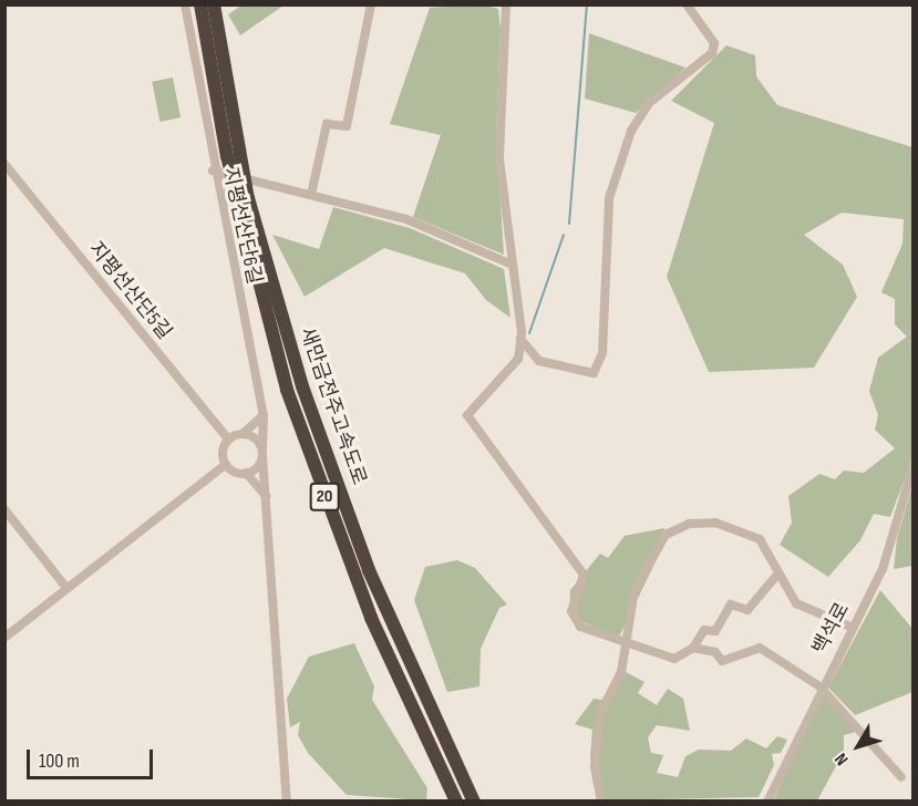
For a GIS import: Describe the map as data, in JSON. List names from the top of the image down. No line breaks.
{"streets":{"highway":["새만금전주고속도로","20"],"street":["지평선산단6길","지평선산단5길","백석로"]},"crossings":[["지평선산단6길","지평선산단5길"]],"scale_bar":"100 m","north":"bottom left"}
